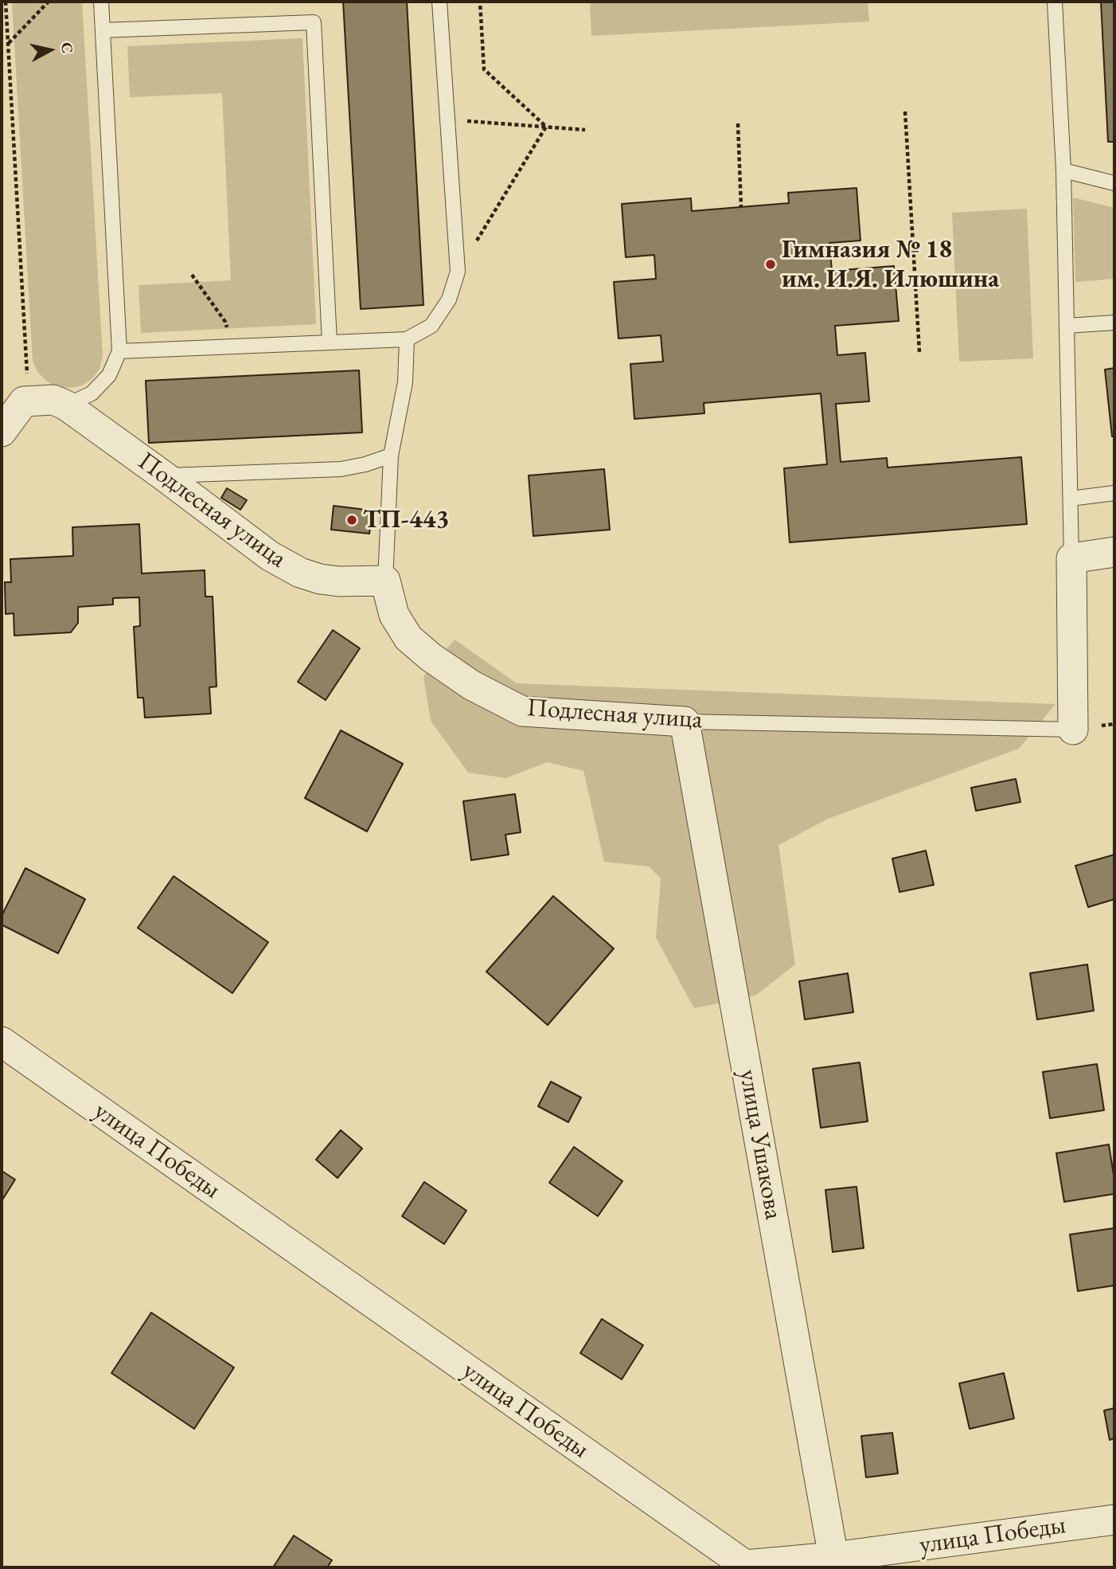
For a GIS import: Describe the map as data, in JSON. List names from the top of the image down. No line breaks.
{"streets":{"street":["Подлесная улица","улица Ушакова","улица Победы"]},"crossings":[["Подлесная улица","улица Ушакова"],["улица Ушакова","улица Победы"]],"places":["Гимназия № 18 им. И.Я. Илюшина","ТП-443"],"north":"right"}
